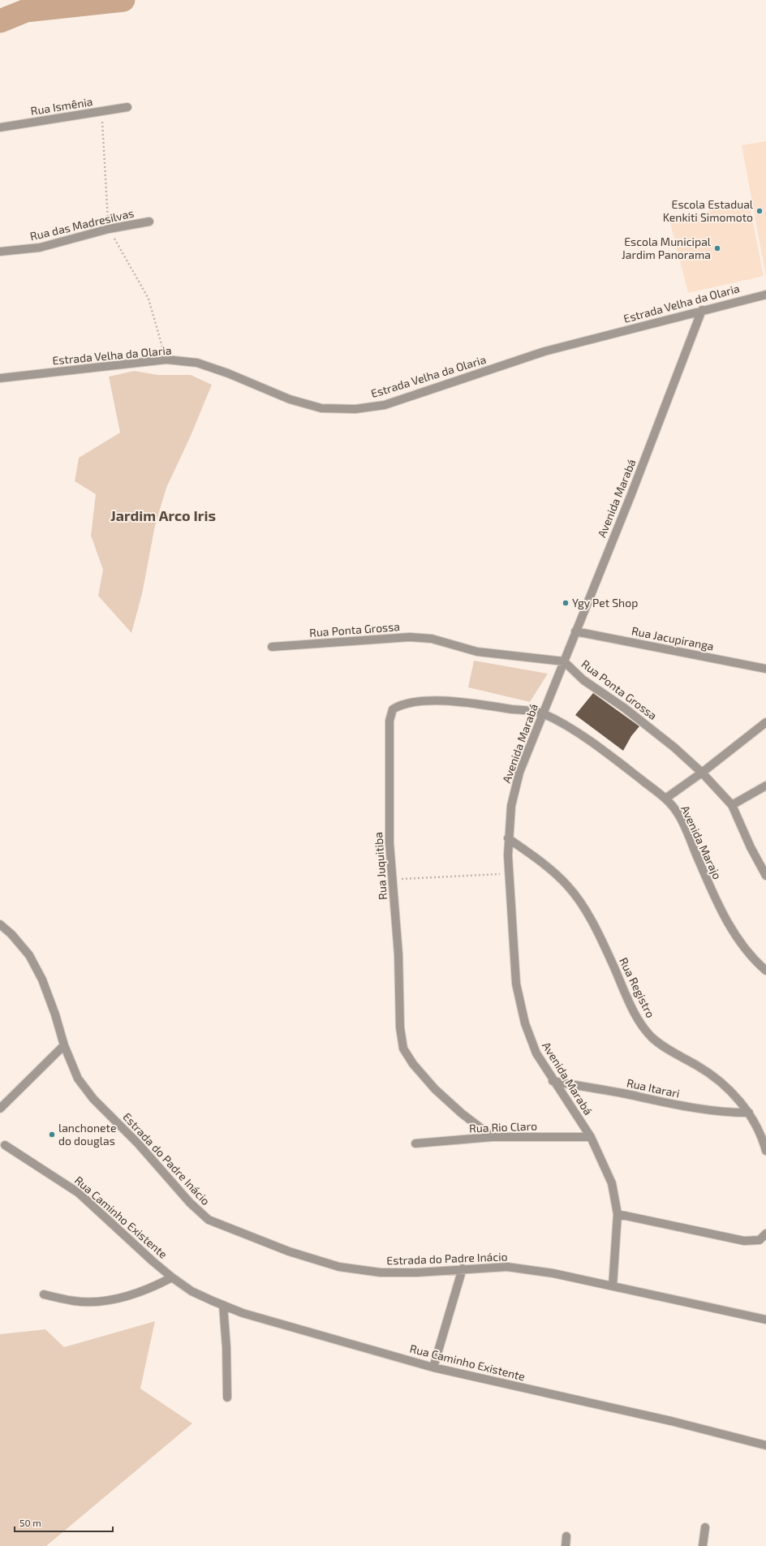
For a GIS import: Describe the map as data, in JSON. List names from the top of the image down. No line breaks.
{"streets":{"street":["Rua Ismênia","Rua das Madresilvas","Estrada Velha da Olaria","Avenida Marabá","Rua Ponta Grossa","Rua Jacupiranga","Avenida Marajo","Rua Juquitiba","Rua Registro","Rua Itarari","Rua Rio Claro","Estrada do Padre Inácio","Rua Caminho Existente"]},"crossings":[["Estrada Velha da Olaria","Avenida Marabá"],["Avenida Marabá","Rua Ponta Grossa"],["Avenida Marabá","Rua Jacupiranga"],["Avenida Marabá","Avenida Marajo"],["Avenida Marabá","Rua Juquitiba"],["Avenida Marabá","Rua Registro"],["Avenida Marabá","Rua Itarari"],["Avenida Marabá","Rua Rio Claro"],["Avenida Marabá","Estrada do Padre Inácio"],["Avenida Marajo","Rua Juquitiba"],["Rua Juquitiba","Rua Rio Claro"],["Rua Registro","Rua Itarari"]],"districts":["Jardim Arco Iris"],"places":["Escola Estadual Kenkiti Simomoto","Escola Municipal Jardim Panorama","Ygy Pet Shop","lanchonete do douglas"],"scale_bar":"50 m"}
